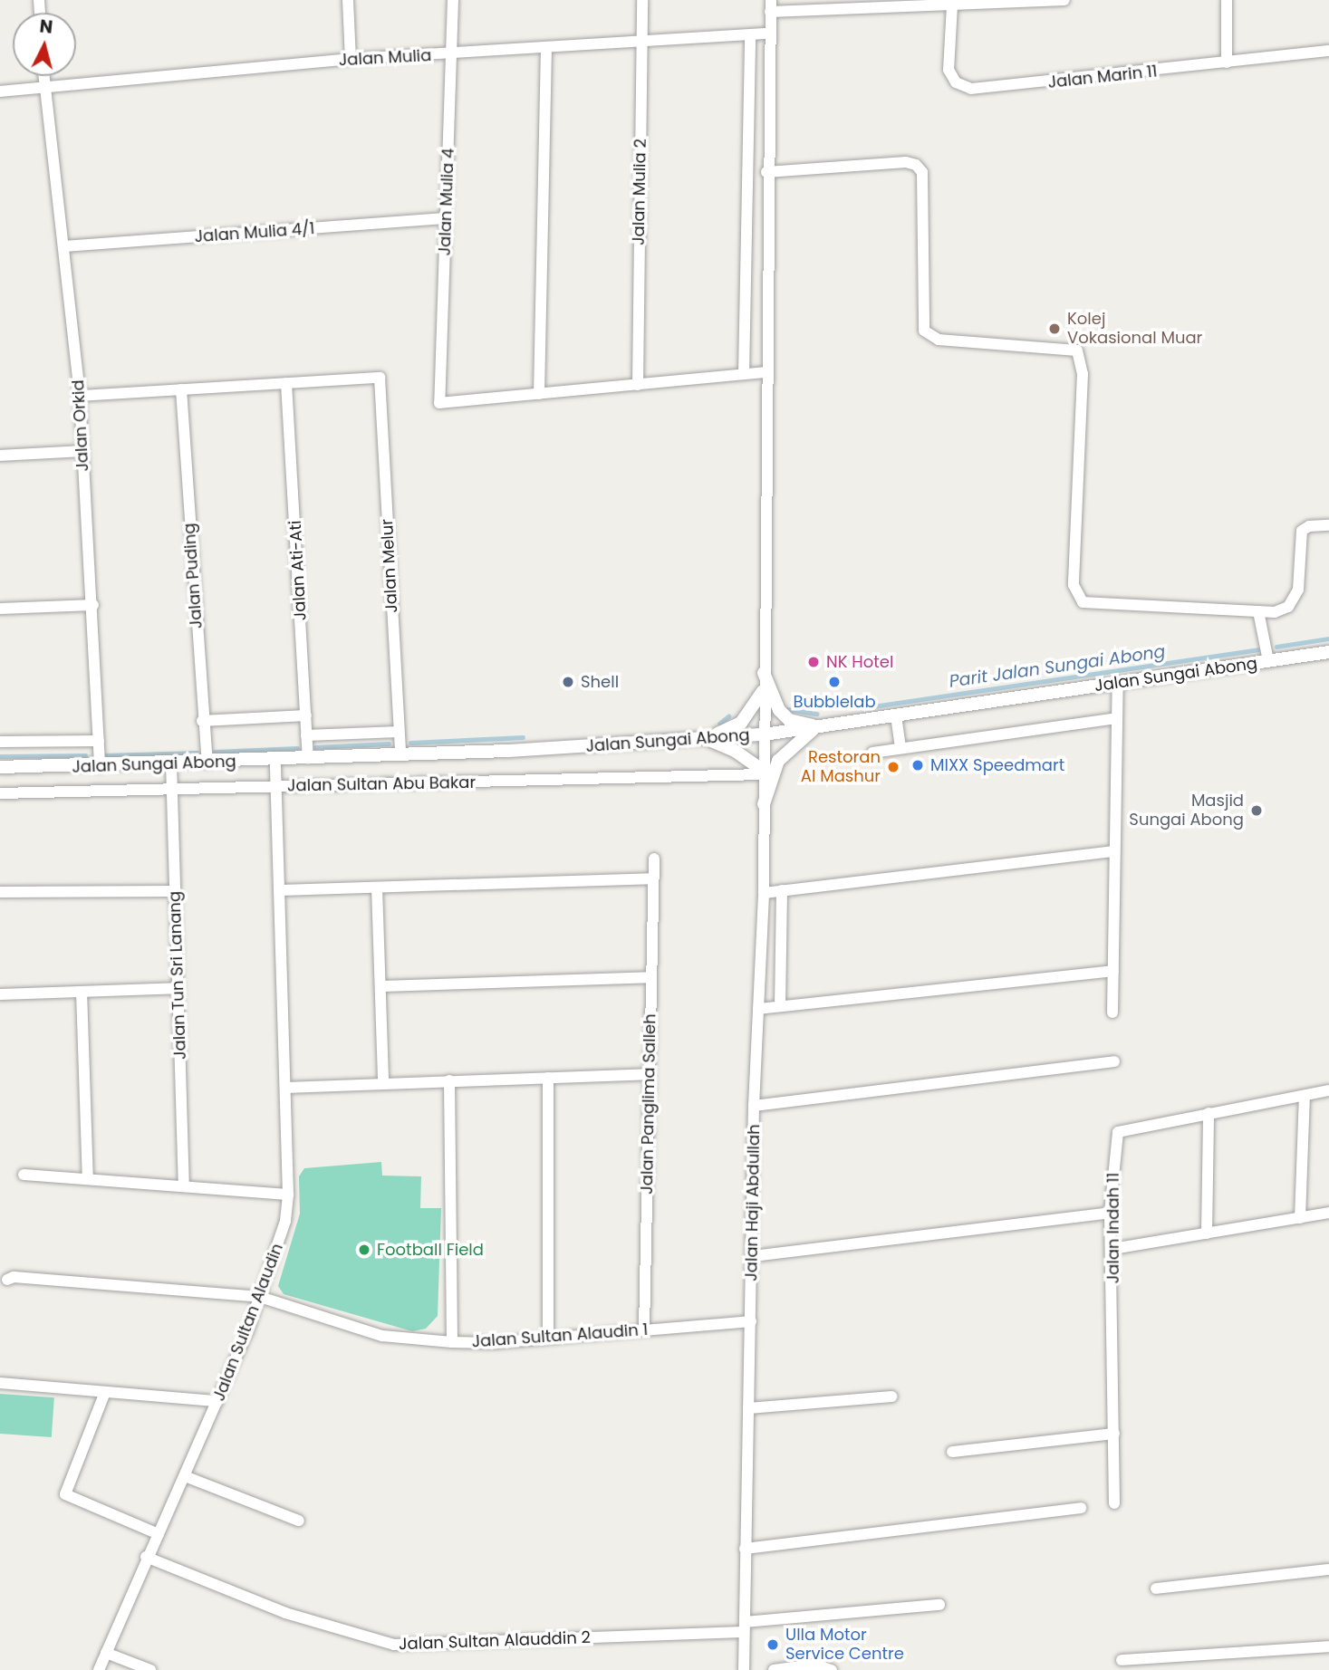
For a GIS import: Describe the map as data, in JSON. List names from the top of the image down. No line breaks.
{"streets":{"street":["Jalan Mulia","Jalan Marin 11","Jalan Mulia 2","Jalan Mulia 4","Jalan Mulia 4/1","Jalan Orkid","Jalan Melur","Jalan Ati-Ati","Jalan Puding","Jalan Sungai Abong","Jalan Sultan Abu Bakar","Jalan Tun Sri Lanang","Jalan Panglima Salleh","Jalan Haji Abdullah","Jalan Indah 11","Jalan Sultan Alaudin","Jalan Sultan Alaudin 1","Jalan Sultan Alauddin 2"]},"crossings":[["Jalan Mulia","Jalan Mulia 2"],["Jalan Mulia","Jalan Mulia 4"],["Jalan Mulia","Jalan Orkid"],["Jalan Mulia","Jalan Haji Abdullah"],["Jalan Mulia 4","Jalan Mulia 4/1"],["Jalan Mulia 4/1","Jalan Orkid"],["Jalan Orkid","Jalan Sungai Abong"],["Jalan Melur","Jalan Ati-Ati"],["Jalan Melur","Jalan Sungai Abong"],["Jalan Ati-Ati","Jalan Sungai Abong"],["Jalan Puding","Jalan Sungai Abong"],["Jalan Sungai Abong","Jalan Tun Sri Lanang"],["Jalan Sungai Abong","Jalan Haji Abdullah"],["Jalan Sungai Abong","Jalan Sultan Alaudin"],["Jalan Sultan Abu Bakar","Jalan Tun Sri Lanang"],["Jalan Sultan Abu Bakar","Jalan Haji Abdullah"],["Jalan Sultan Abu Bakar","Jalan Sultan Alaudin"],["Jalan Panglima Salleh","Jalan Sultan Alaudin 1"],["Jalan Haji Abdullah","Jalan Sultan Alaudin 1"],["Jalan Haji Abdullah","Jalan Sultan Alauddin 2"],["Jalan Sultan Alaudin","Jalan Sultan Alaudin 1"],["Jalan Sultan Alaudin","Jalan Sultan Alauddin 2"]],"water":["Parit Jalan Sungai Abong"],"places":["Kolej Vokasional Muar","NK Hotel","Shell","Bubblelab","MIXX Speedmart","Restoran Al Mashur","Masjid Sungai Abong","Football Field","Ulla Motor Service Centre"],"north":"top"}
